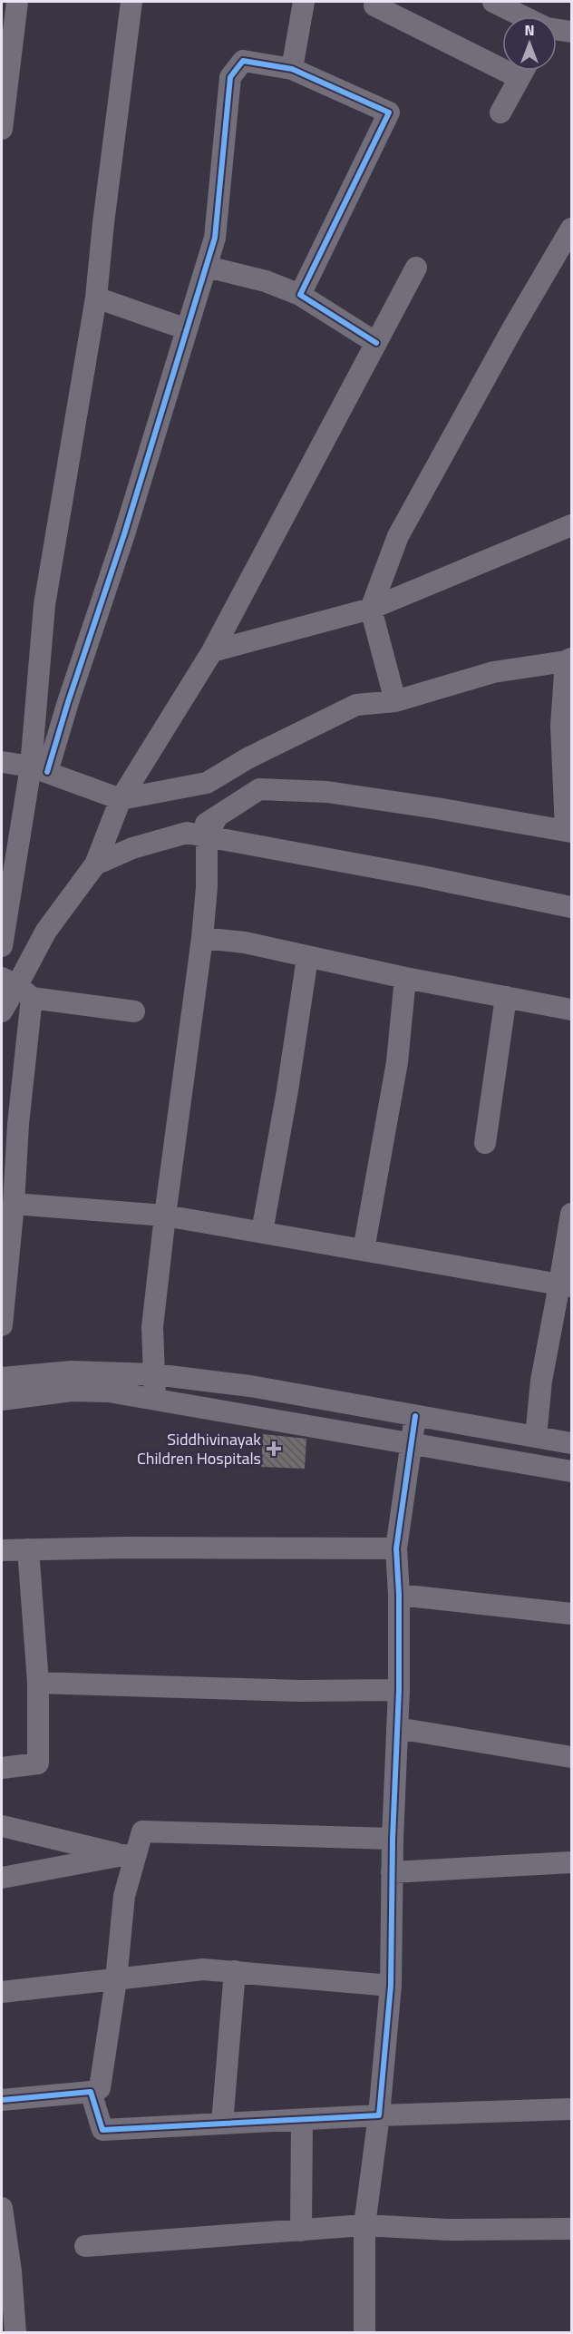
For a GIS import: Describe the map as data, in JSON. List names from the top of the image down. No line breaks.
{"places":{"health":["Siddhivinayak Children Hospitals"]},"north":"top"}
